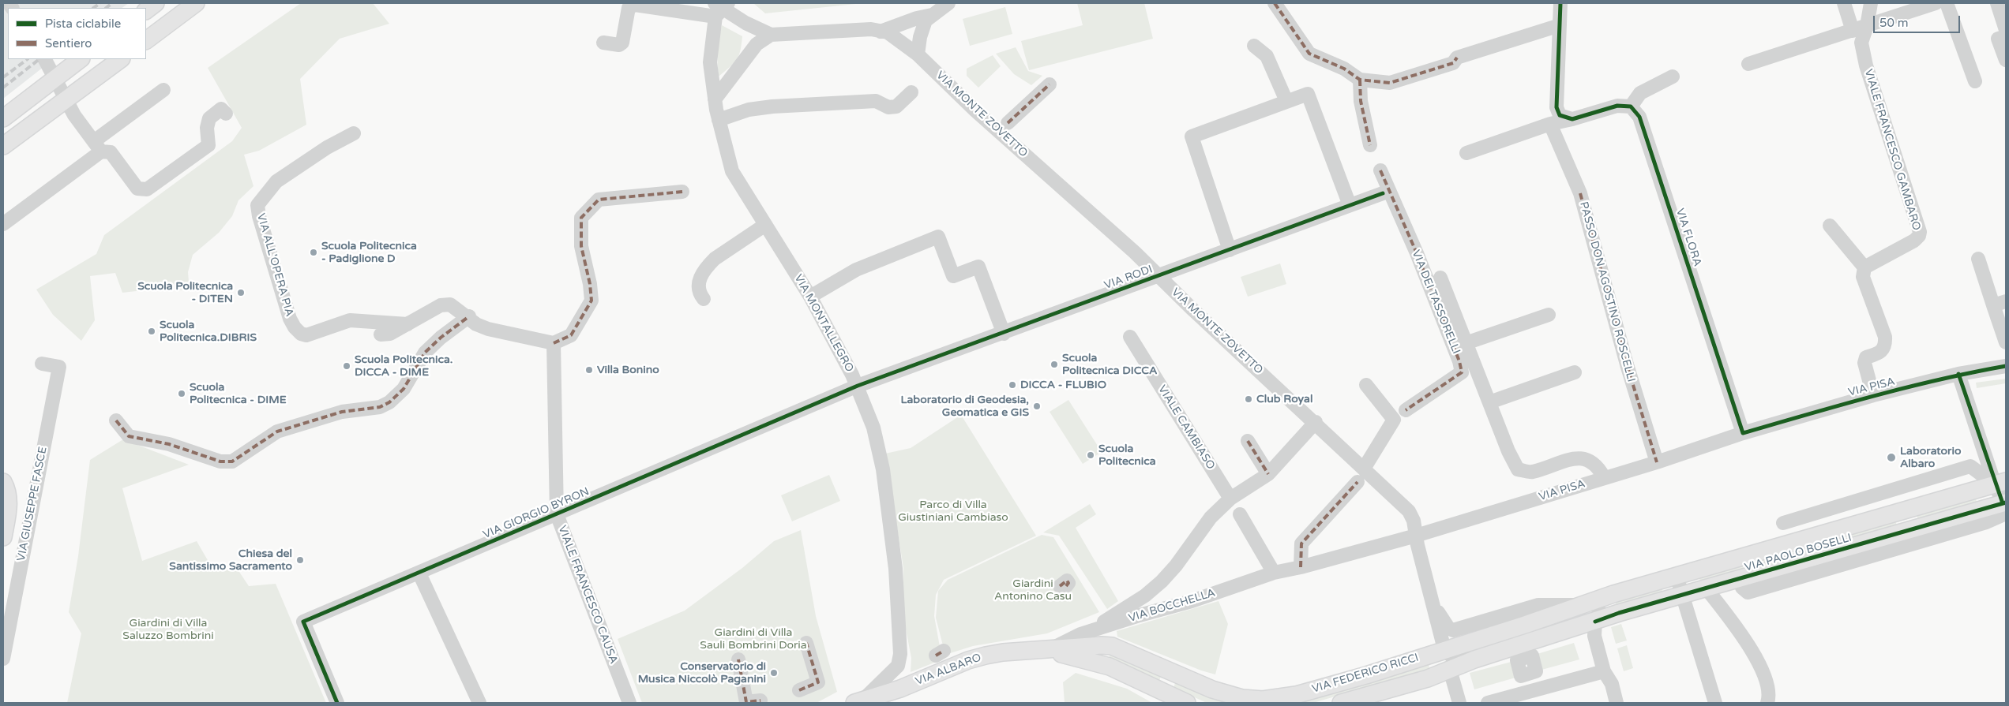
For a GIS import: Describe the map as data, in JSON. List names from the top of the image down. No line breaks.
{"streets":{"main road":["VIA PAOLO BOSELLI","VIA ALBARO","VIA FEDERICO RICCI"],"street":["VIA MONTE ZOVETTO","VIALE FRANCESCO GAMBARO","VIA FLORA","VIA ALL'OPERA PIA","VIA RODI","PASSO DON AGOSTINO ROSCELLI","VIA DEI TASSORELLI","VIA MONTALLEGRO","VIA PISA","VIALE CAMBIASO","VIA GIUSEPPE FASCE","VIA GIORGIO BYRON","VIALE FRANCESCO CAUSA","VIA BOCCHELLA"]},"crossings":[["VIA MONTE ZOVETTO","VIA RODI"],["VIA MONTE ZOVETTO","VIA MONTALLEGRO"],["VIA MONTE ZOVETTO","VIA PISA"],["VIA FLORA","VIA PISA"],["VIA RODI","VIA MONTALLEGRO"],["VIA RODI","VIA GIORGIO BYRON"],["PASSO DON AGOSTINO ROSCELLI","VIA PISA"],["VIA MONTALLEGRO","VIA GIORGIO BYRON"],["VIA MONTALLEGRO","VIA ALBARO"],["VIA PISA","VIA BOCCHELLA"],["VIA GIORGIO BYRON","VIALE FRANCESCO CAUSA"],["VIA PAOLO BOSELLI","VIA FEDERICO RICCI"],["VIA BOCCHELLA","VIA ALBARO"],["VIA BOCCHELLA","VIA FEDERICO RICCI"],["VIA ALBARO","VIA FEDERICO RICCI"]],"parks":["Parco di Villa Giustiniani Cambiaso","Giardini Antonino Casu","Giardini di Villa Saluzzo Bombrini","Giardini di Villa Sauli Bombrini Doria"],"places":["Scuola Politecnica - Padiglione D","Scuola Politecnica - DITEN","Scuola Politecnica.DIBRIS","Scuola Politecnica DICCA","Scuola Politecnica. DICCA - DIME","Villa Bonino","DICCA - FLUBIO","Scuola Politecnica - DIME","Club Royal","Laboratorio di Geodesia, Geomatica e GIS","Scuola Politecnica","Laboratorio Albaro","Chiesa del Santissimo Sacramento","Conservatorio di Musica Niccolò Paganini"],"legend":["Pista ciclabile","Sentiero"],"scale_bar":"50 m"}
